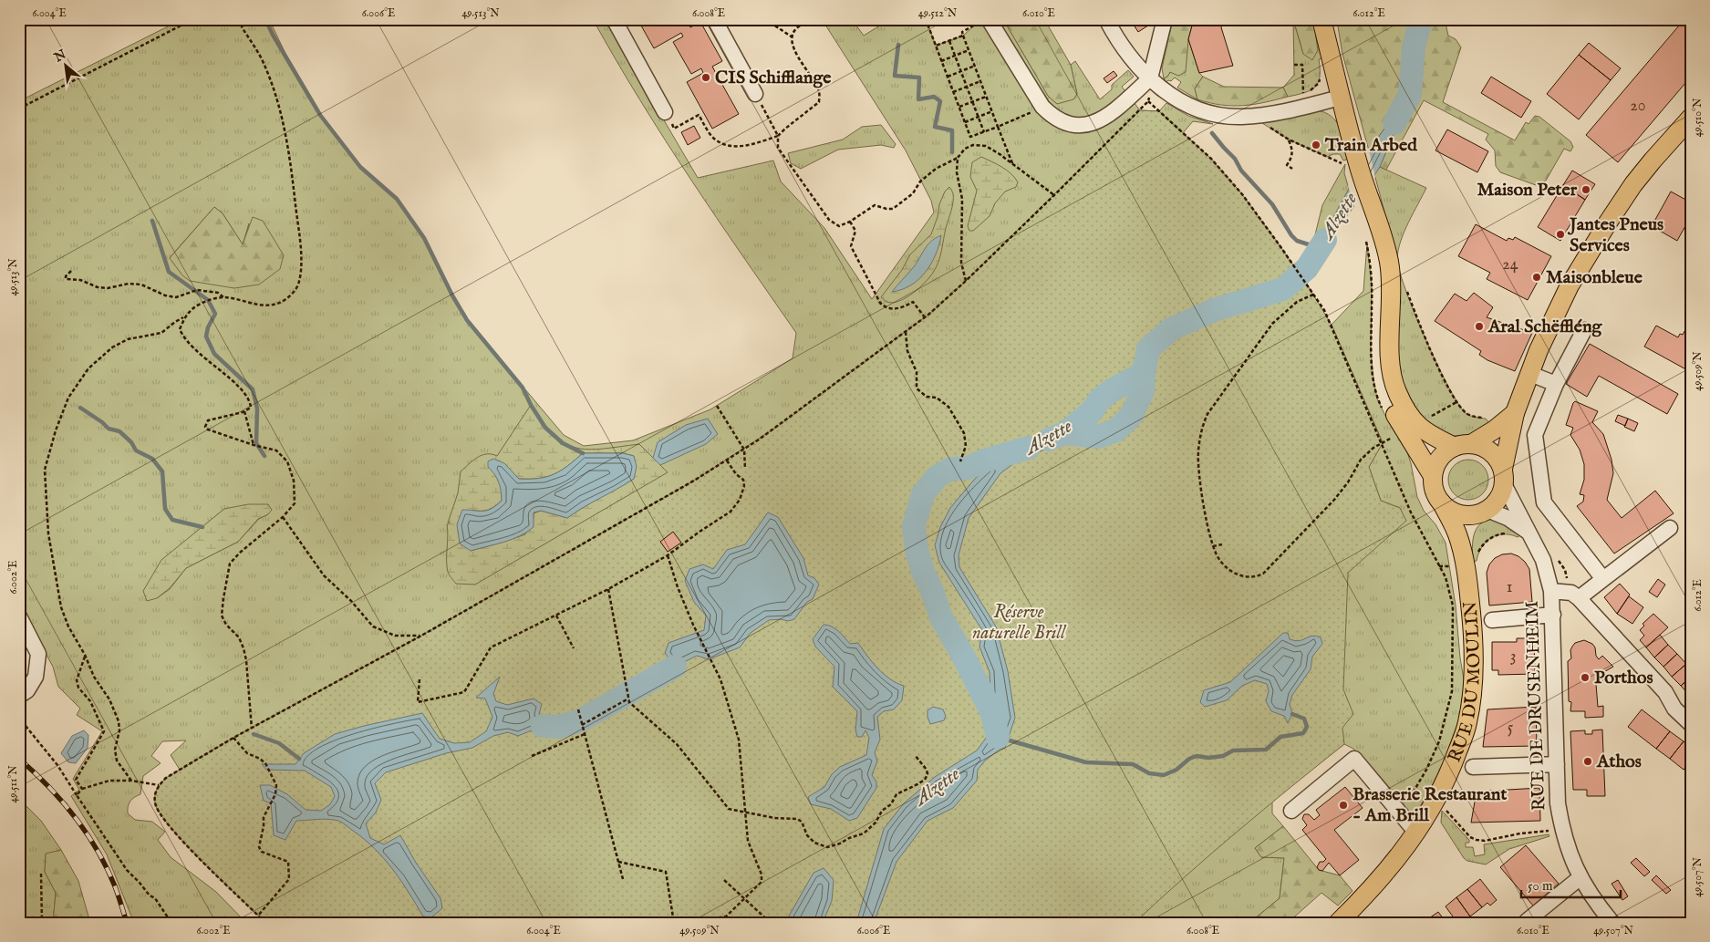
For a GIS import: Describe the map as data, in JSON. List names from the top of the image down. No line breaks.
{"streets":{"main road":["RUE DU MOULIN"],"street":["RUE DE DRUSENHEIM"]},"water":["Alzette"],"parks":["Réserve naturelle Brill"],"places":["CIS Schifflange","Train Arbed","Maison Peter","Jantes Pneus Services","Maisonbleue","Aral Schëffléng","Porthos","Athos","Brasserie Restaurant - Am Brill"],"house_numbers":["20","24","1","3","5"],"scale_bar":"50 m","north":"top left","coordinates":["6.004°E","6.006°E","49.513°N","6.008°E","49.512°N","6.010°E","6.012°E","49.510°N","49.509°N","6.002°E","49.511°N","49.507°N"]}
